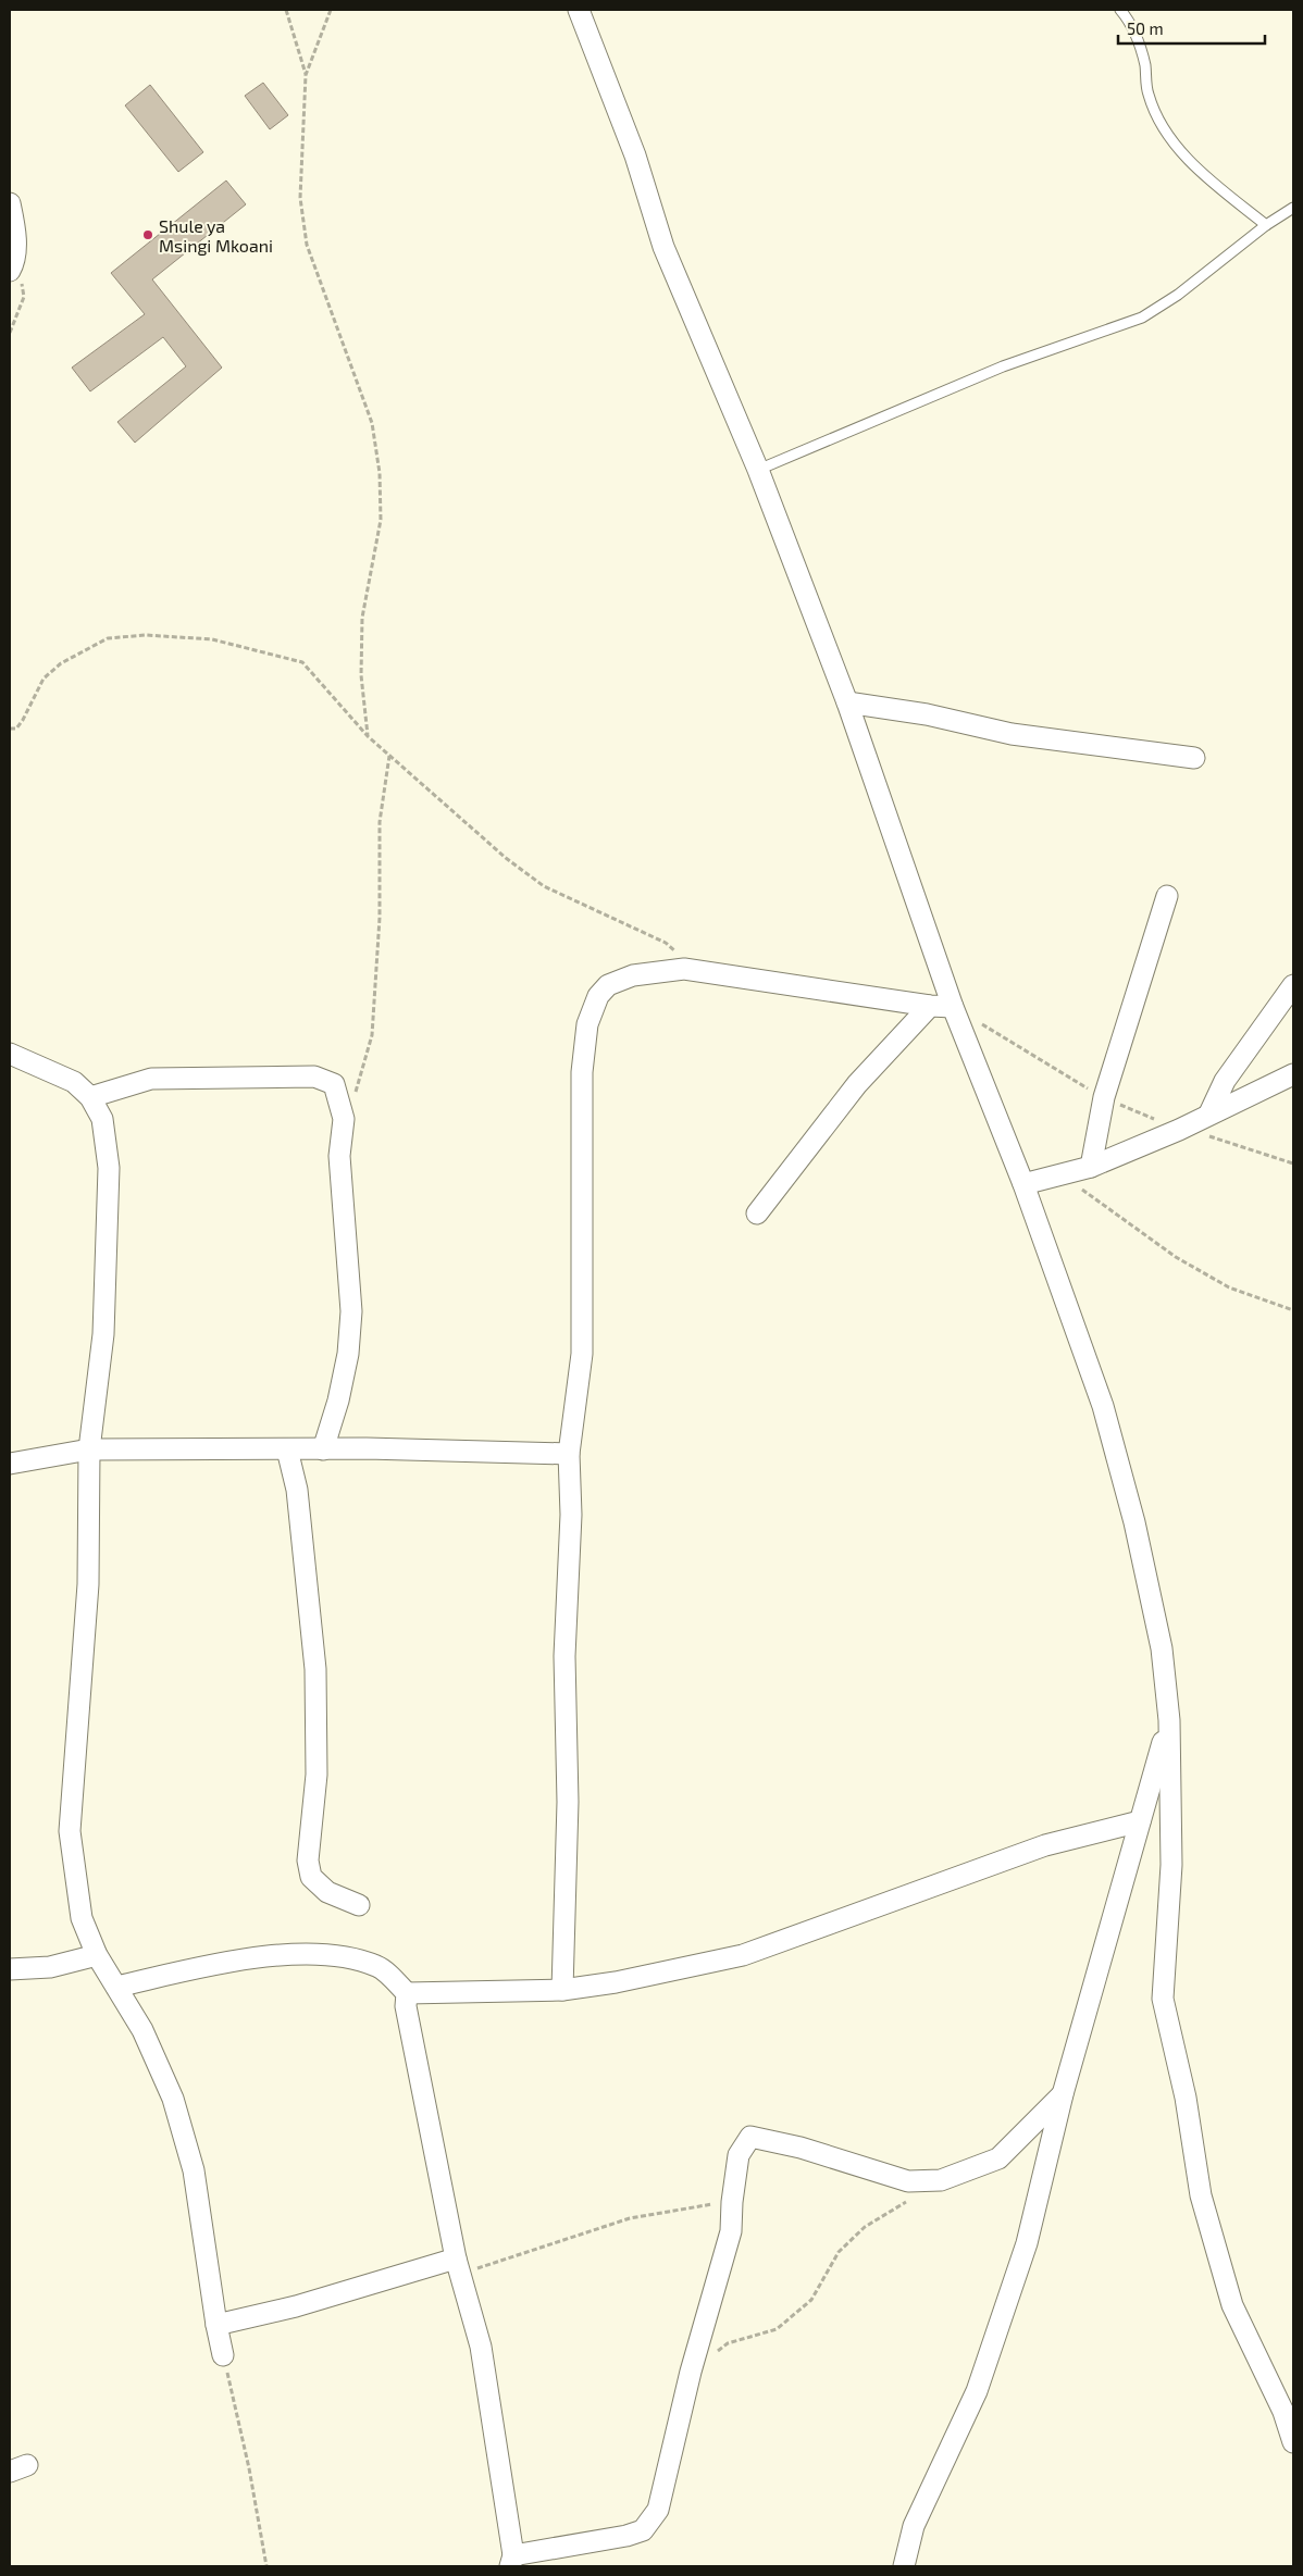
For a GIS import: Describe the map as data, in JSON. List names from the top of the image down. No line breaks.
{"places":["Shule ya Msingi Mkoani"],"scale_bar":"50 m"}
